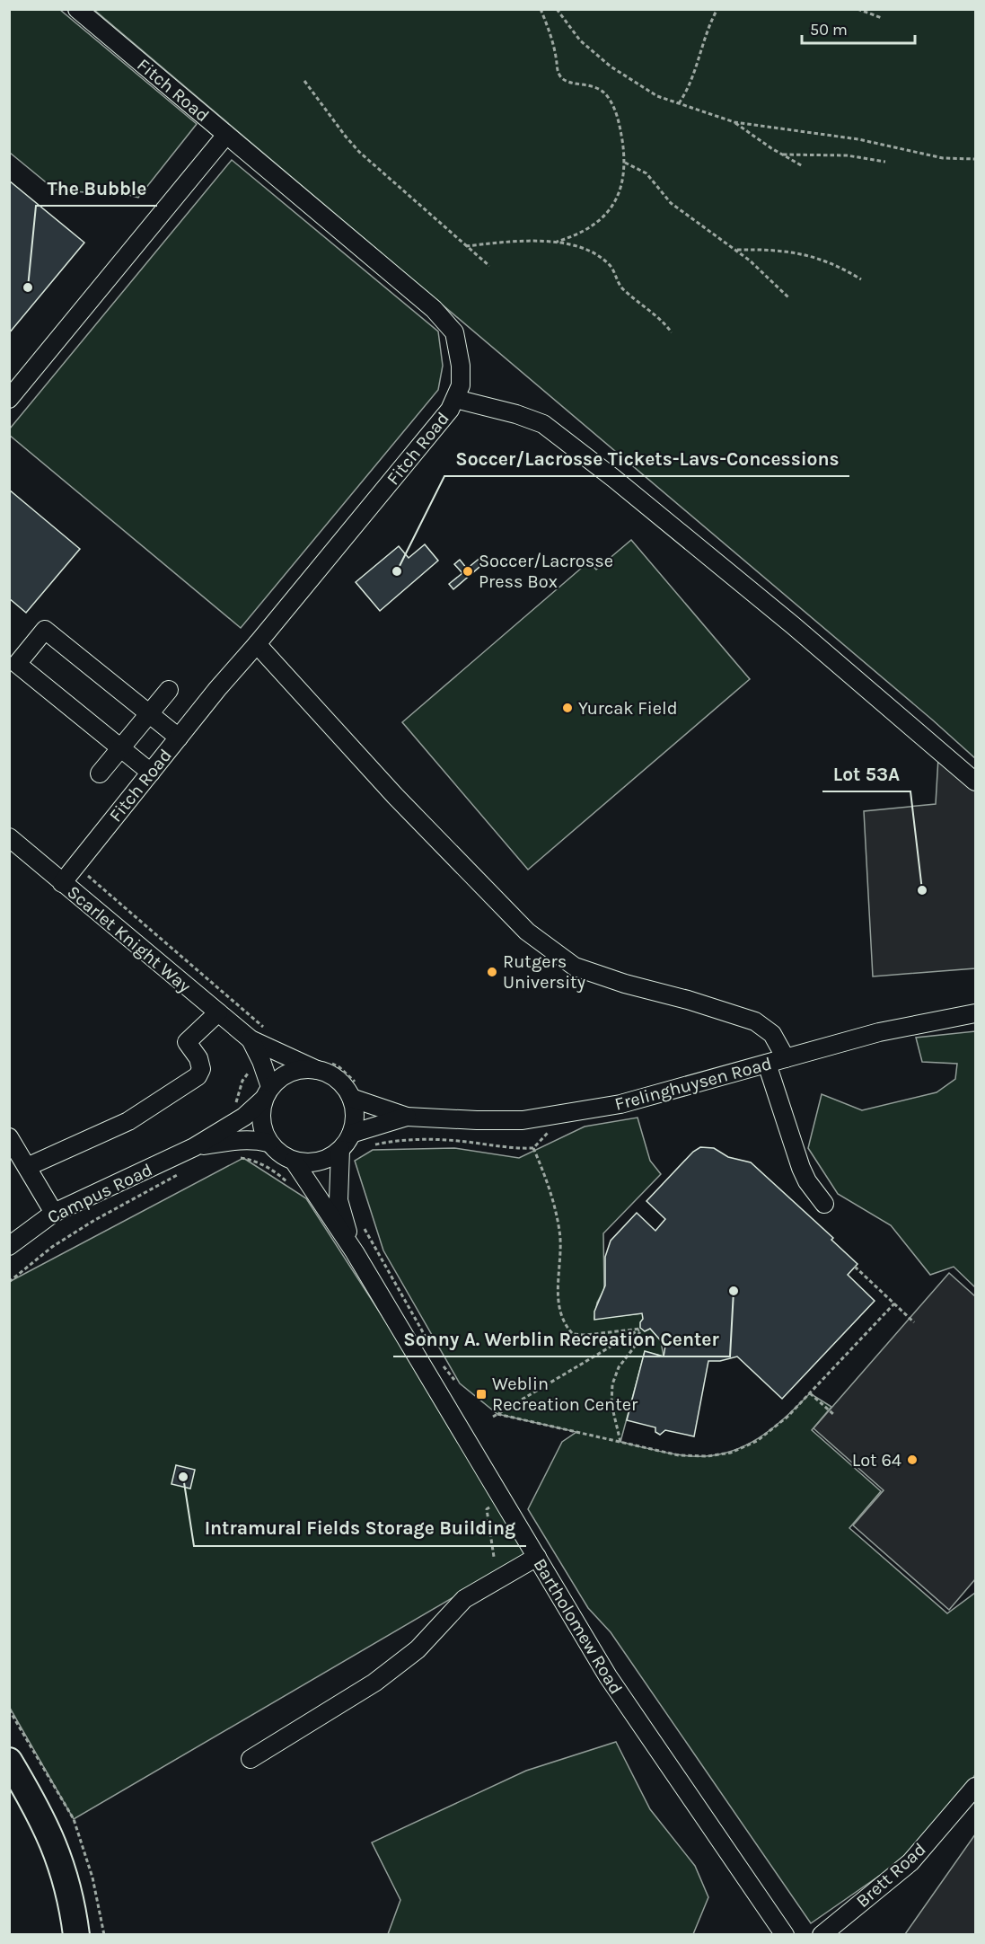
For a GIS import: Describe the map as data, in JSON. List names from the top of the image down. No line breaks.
{"streets":{"street":["Fitch Road","Scarlet Knight Way","Frelinghuysen Road","Campus Road","Bartholomew Road","Brett Road"]},"crossings":[["Fitch Road","Scarlet Knight Way"],["Frelinghuysen Road","Campus Road"],["Frelinghuysen Road","Bartholomew Road"],["Campus Road","Bartholomew Road"]],"places":{"other":["The Bubble","Soccer/Lacrosse Tickets-Lavs-Concessions","Soccer/Lacrosse Press Box","Yurcak Field","Lot 53A","Rutgers University","Sonny A. Werblin Recreation Center","Lot 64","Intramural Fields Storage Building"],"transit":["Weblin Recreation Center"]},"scale_bar":"50 m"}
